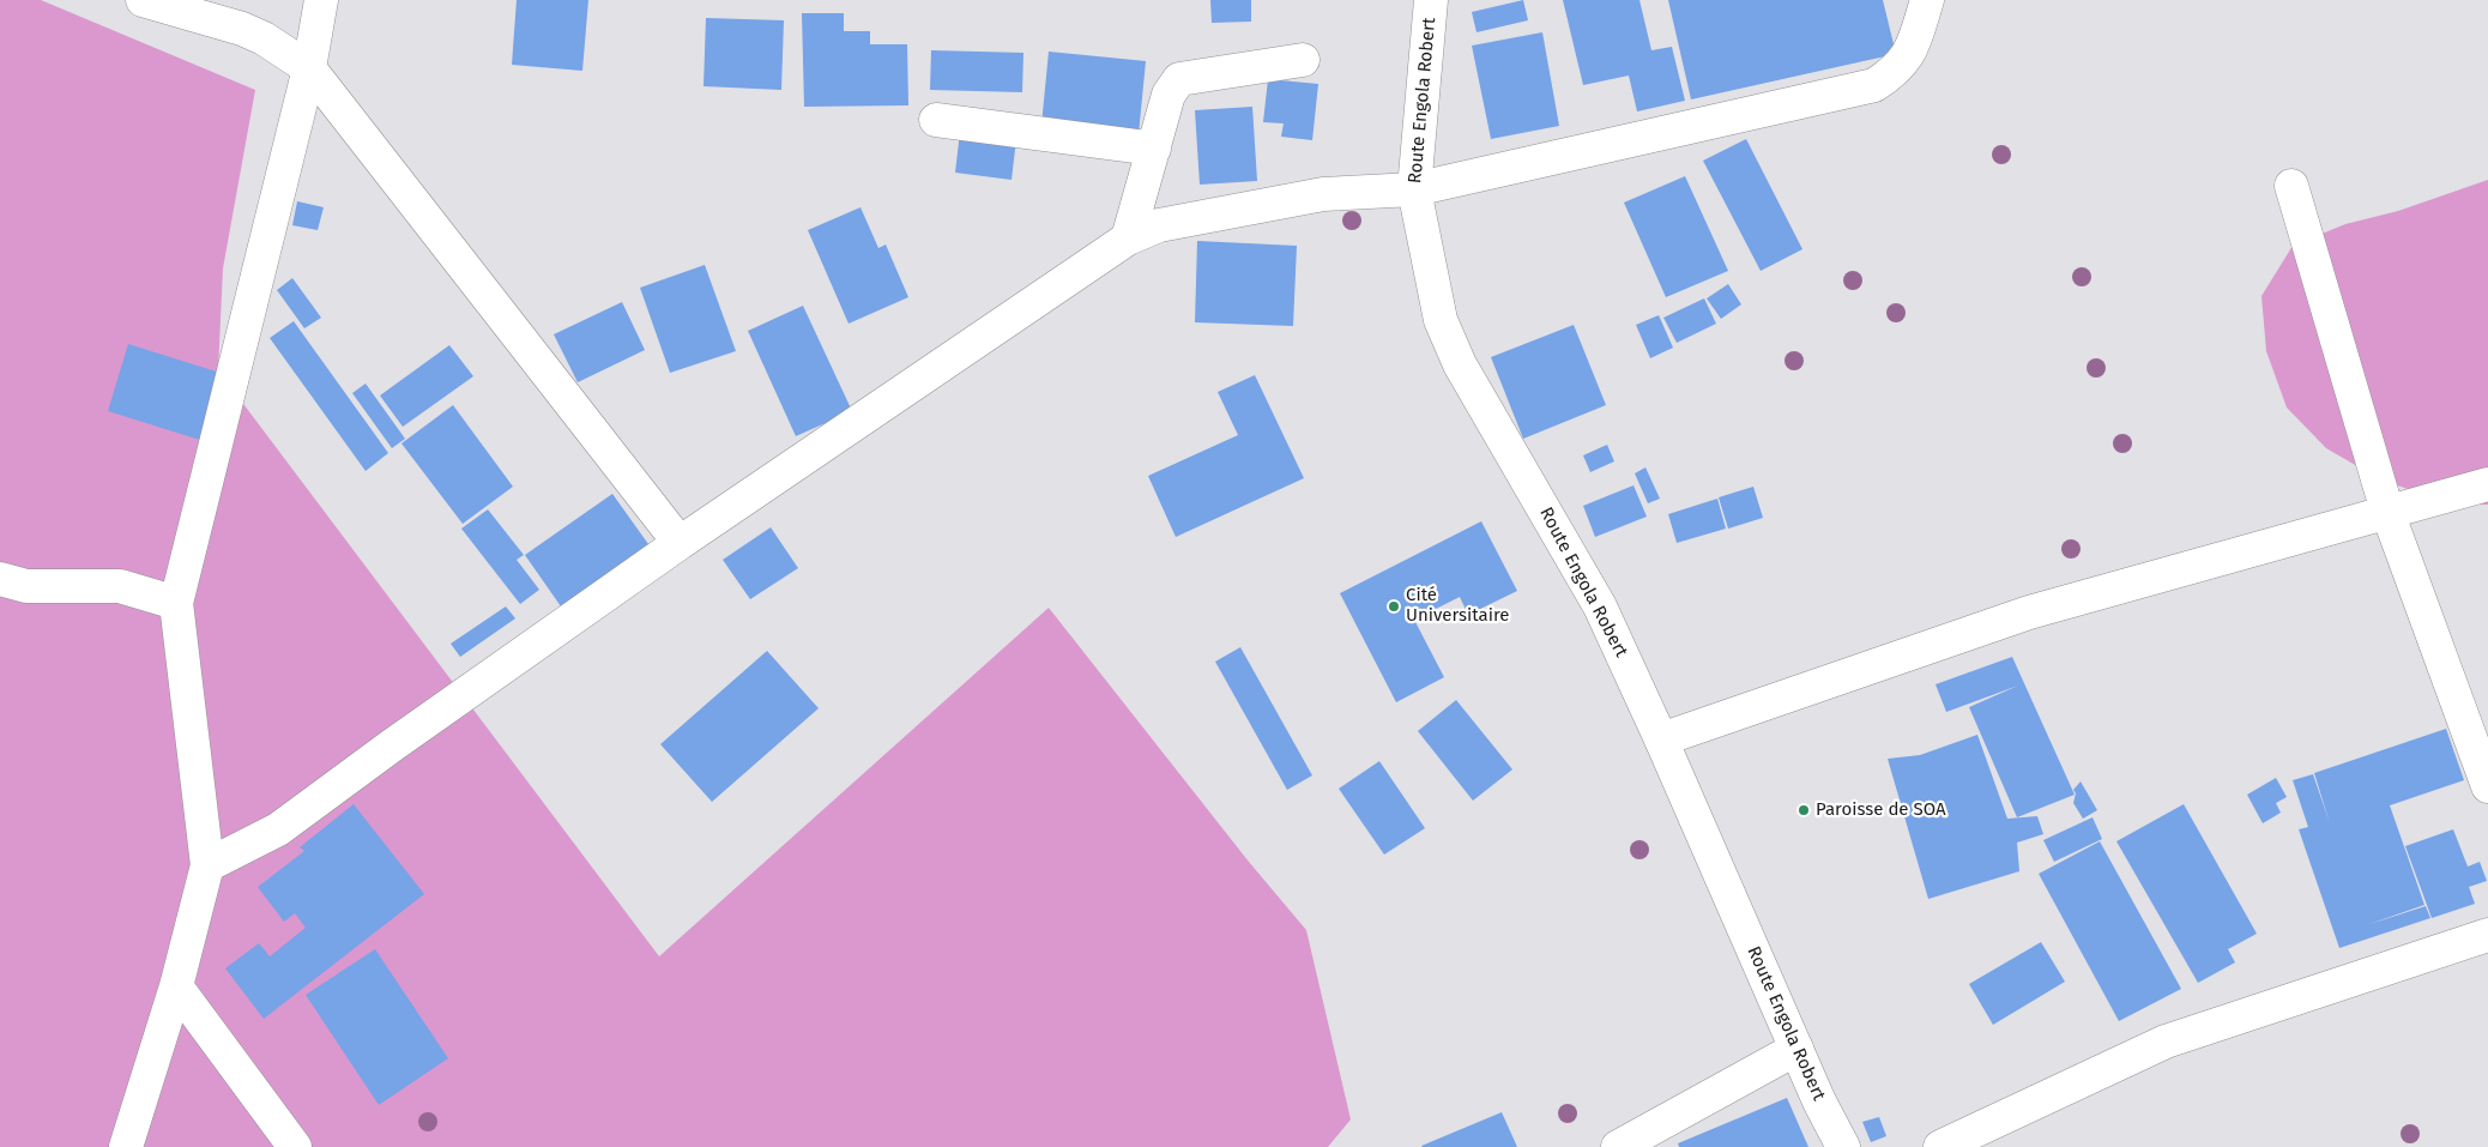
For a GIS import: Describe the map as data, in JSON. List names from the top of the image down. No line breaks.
{"streets":{"street":["Route Engola Robert"]},"places":["Cité Universitaire","Paroisse de SOA"]}
